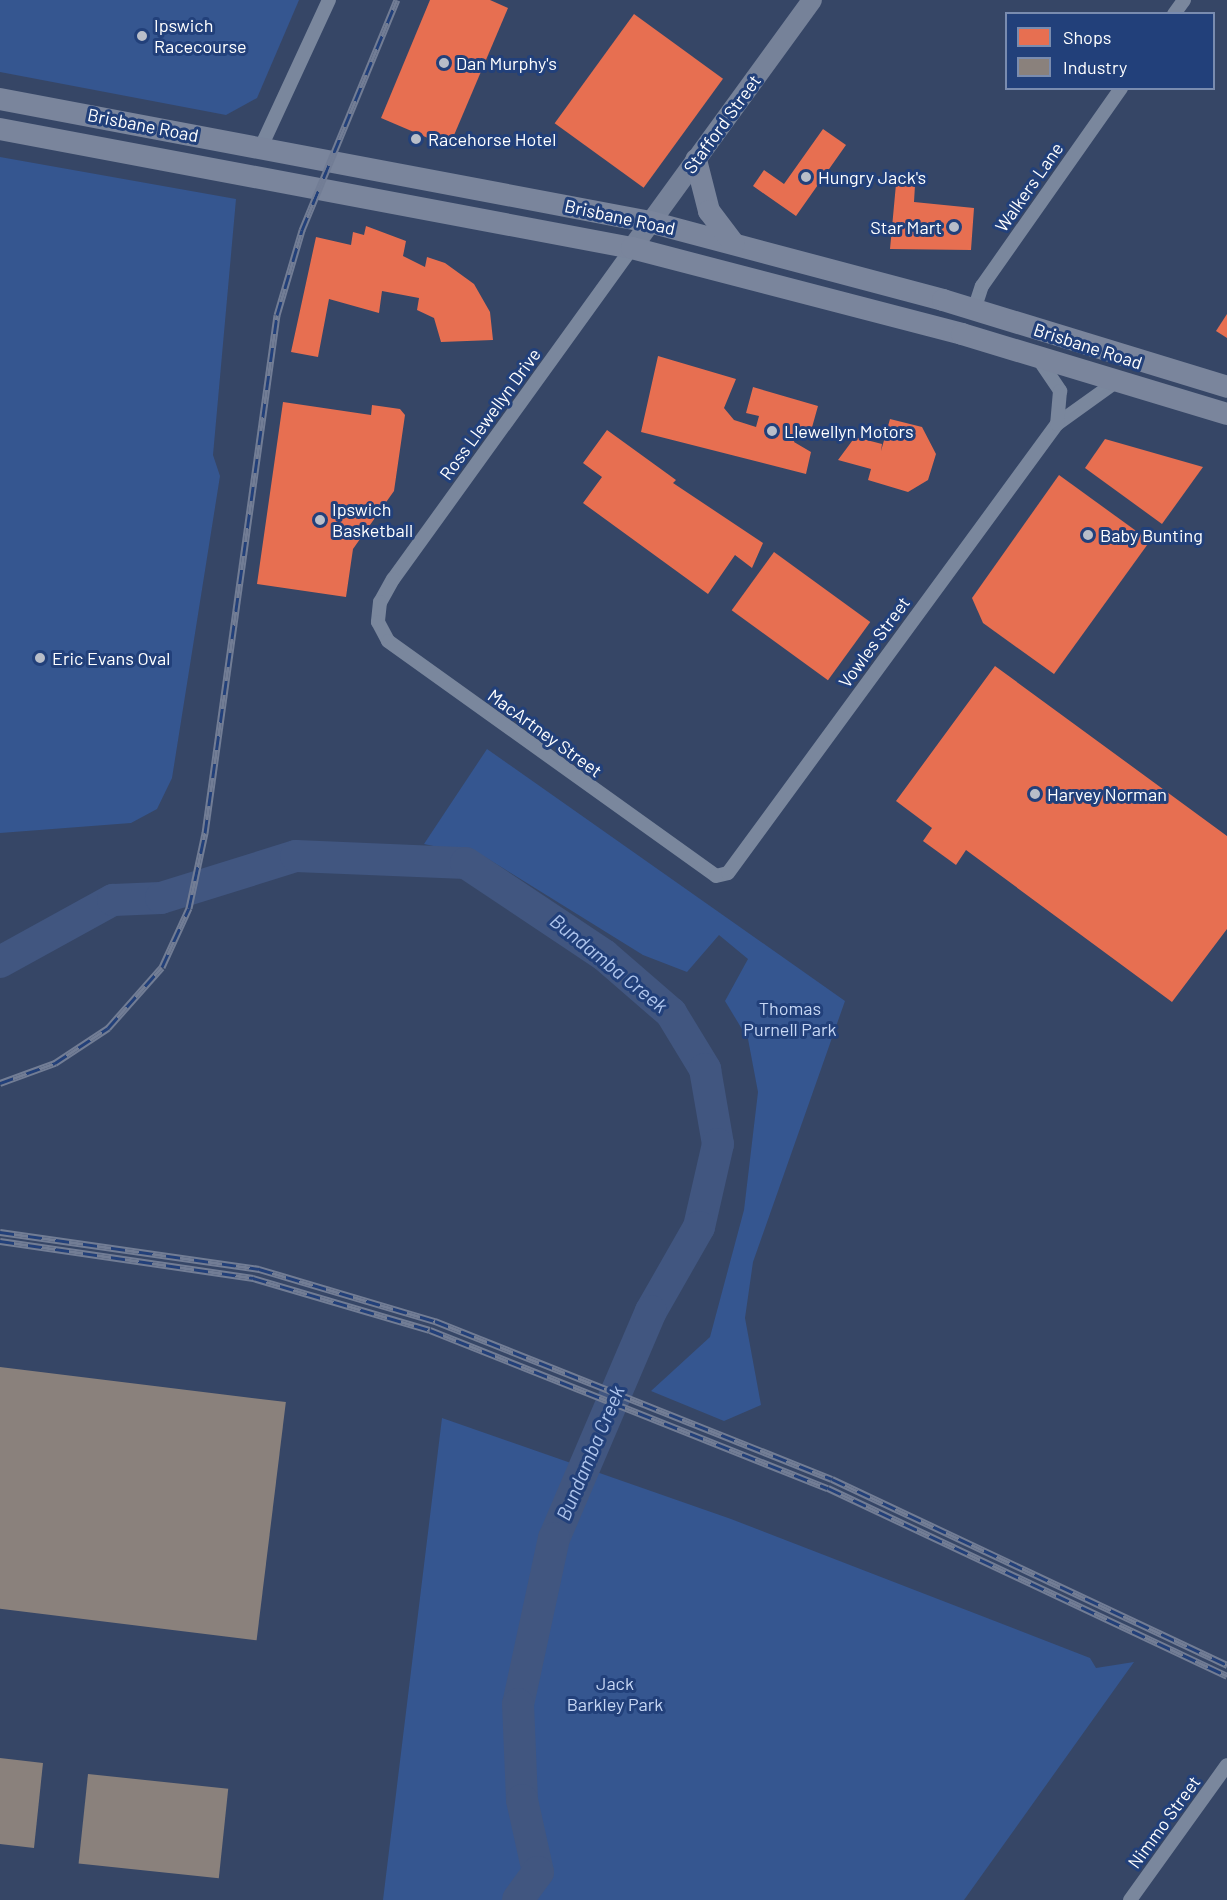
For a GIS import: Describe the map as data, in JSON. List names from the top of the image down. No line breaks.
{"streets":{"main road":["Stafford Street","Brisbane Road"],"street":["Walkers Lane","Ross Llewellyn Drive","Vowles Street","MacArtney Street","Nimmo Street"]},"crossings":[["Stafford Street","Brisbane Road"],["Stafford Street","Ross Llewellyn Drive"],["Brisbane Road","Walkers Lane"],["Brisbane Road","Ross Llewellyn Drive"],["Brisbane Road","Vowles Street"],["Ross Llewellyn Drive","MacArtney Street"],["Vowles Street","MacArtney Street"]],"water":["Bundamba Creek"],"parks":["Thomas Purnell Park","Jack Barkley Park"],"places":["Ipswich Racecourse","Dan Murphy's","Racehorse Hotel","Hungry Jack's","Star Mart","Llewellyn Motors","Ipswich Basketball","Baby Bunting","Eric Evans Oval","Harvey Norman"],"legend":["Shops","Industry"]}
